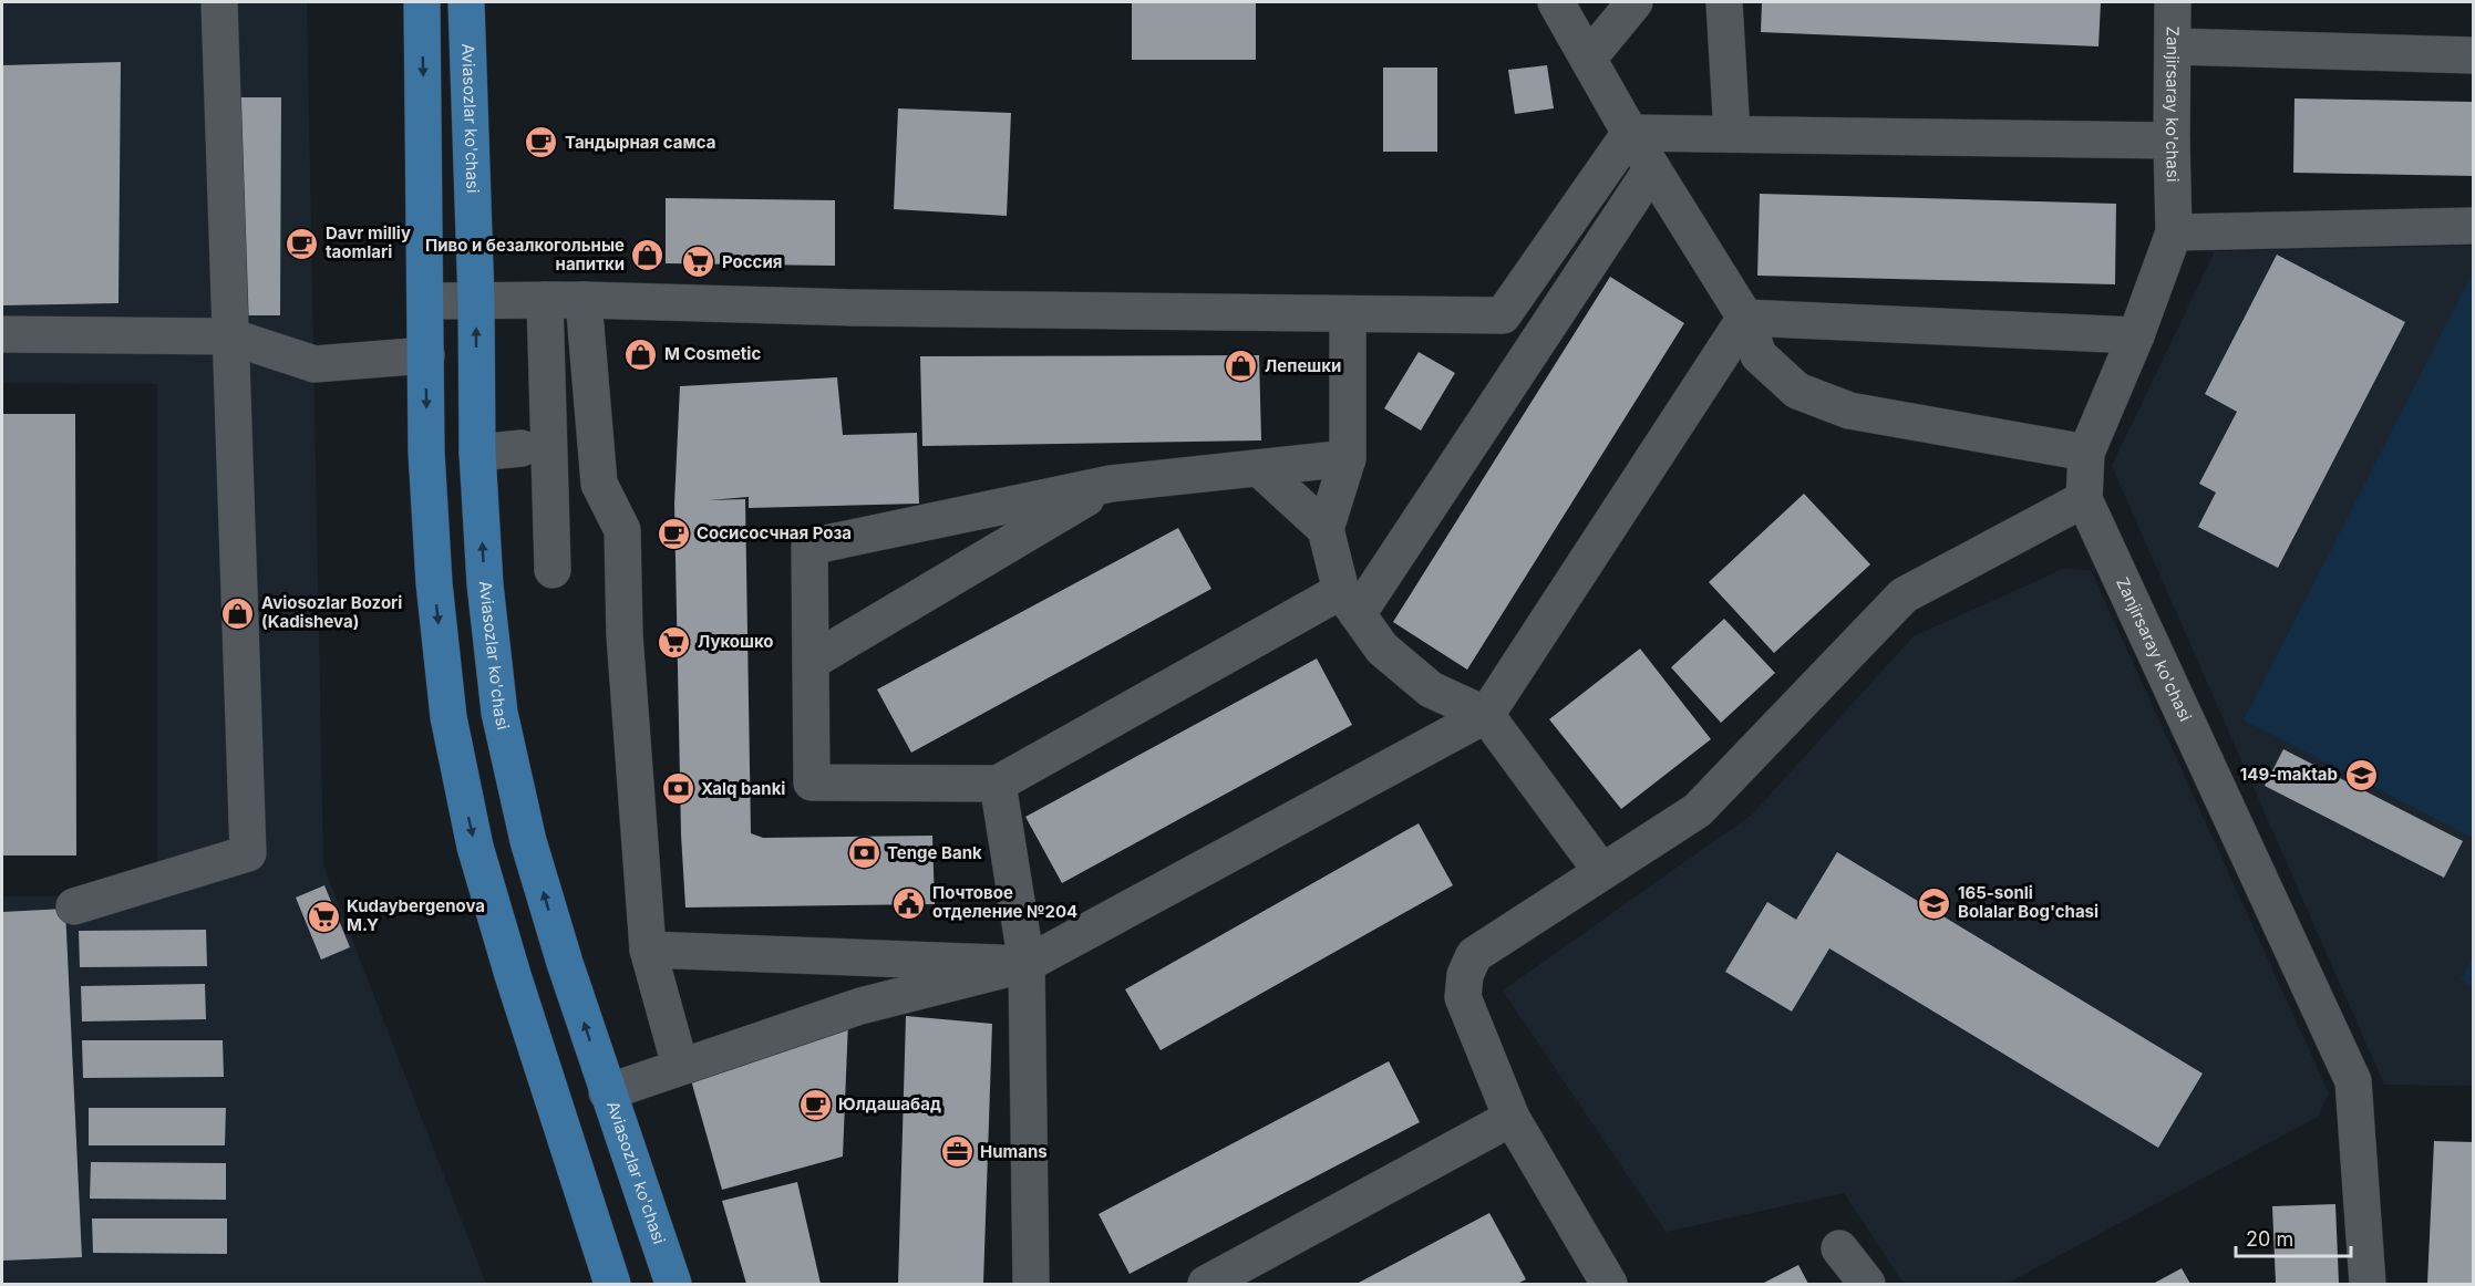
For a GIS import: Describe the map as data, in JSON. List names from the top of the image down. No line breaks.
{"streets":{"main road":["Aviasozlar ko'chasi"],"street":["Zanjirsaray ko'chasi"]},"places":{"cafe":["Тандырная самса","Davr milliy taomlari","Сосисосчная Роза","Юлдашабад"],"shop":["Пиво и безалкогольные напитки","M Cosmetic","Лепешки","Aviosozlar Bozori (Kadisheva)"],"supermarket":["Россия","Лукошко","Kudaybergenova M.Y"],"school or university":["149-maktab","165-sonli Bolalar Bog'chasi"],"bank":["Xalq banki","Tenge Bank"],"public building":["Почтовое отделение №204"],"office":["Humans"]},"scale_bar":"20 m"}
